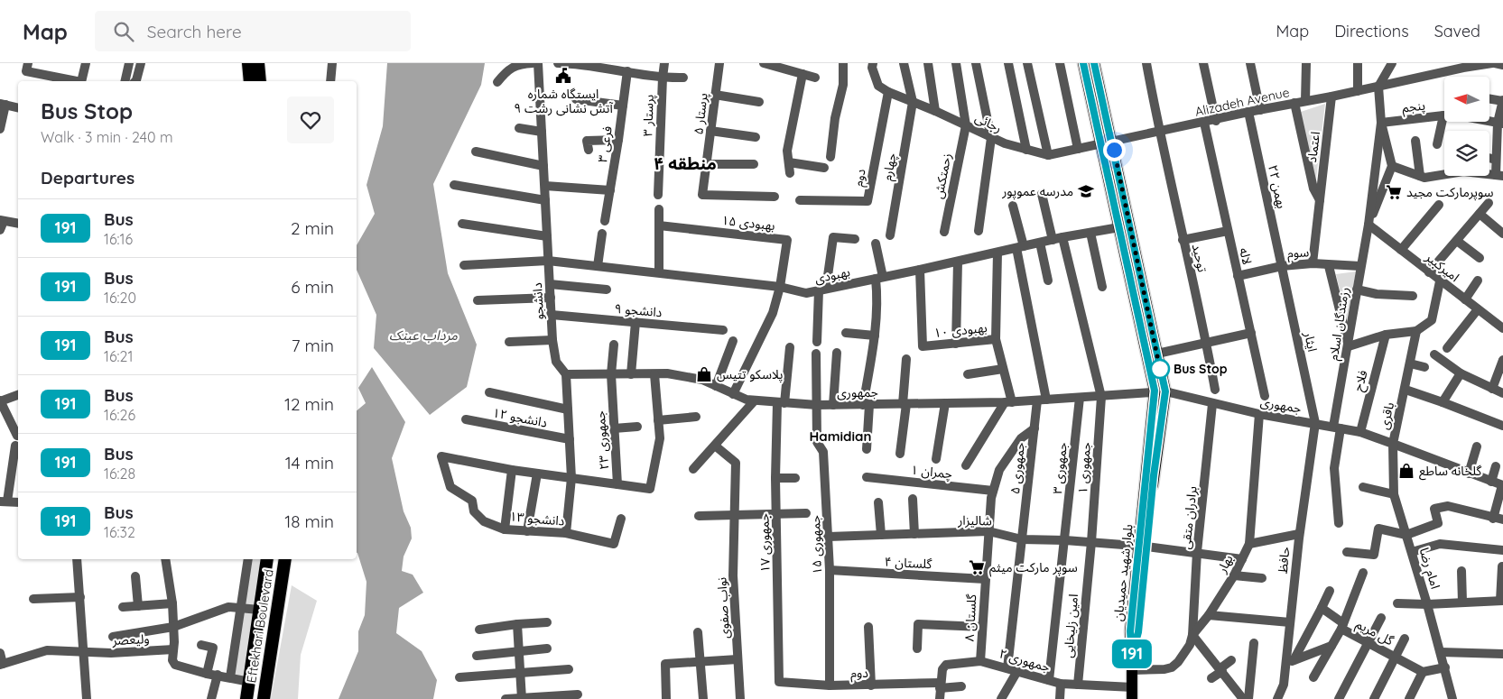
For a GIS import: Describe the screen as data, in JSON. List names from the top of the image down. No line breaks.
{"streets":{"highway":["Eftekhari Boulevard"],"main road":["بلوار شهید حمیدیان"],"street":["Alizadeh Avenue","پنجم","پرستار ۵","پرستار ۳","رجائی","فرعی ۳","اعتماد","چهارم","زحمتکش","دوم","۲۲ بهمن","بهبودی ۱۵","سوم","لاله","توحید","امیرکبیر","بهبودی","دانشجو","دانشجو ۹","رزمندگان اسلام","بهبودی ۱۰","ایثار","فلاح","جمهوری","باقری","دانشجو ۱۲","جمهوری ۲۳","جمهوری ۵","جمهوری ۳","جمهوری ۱","چمران ۱","برادران متقی","دانشجو ۱۳","شالیزار","جمهوری ۱۷","جمهوری ۱۵","حافظ","گلستان ۴","بهار","امام رضا","نواب صفوی","گلستان ۸","امین زلیخایی","گل مریم","ولیعصر","جمهوری ۲"]},"crossings":[["Alizadeh Avenue","رجائی"],["Alizadeh Avenue","اعتماد"],["Alizadeh Avenue","۲۲ بهمن"],["Alizadeh Avenue","لاله"],["Alizadeh Avenue","توحید"],["Alizadeh Avenue","رزمندگان اسلام"],["Alizadeh Avenue","بلوار شهید حمیدیان"],["پنجم","رزمندگان اسلام"],["رجائی","چهارم"],["رجائی","زحمتکش"],["رجائی","دوم"],["رجائی","بلوار شهید حمیدیان"],["اعتماد","سوم"],["دوم","جمهوری ۱۷"],["دوم","جمهوری ۱۵"],["دوم","جمهوری ۲"],["۲۲ بهمن","سوم"],["۲۲ بهمن","ایثار"],["بهبودی ۱۵","بهبودی"],["سوم","لاله"],["سوم","رزمندگان اسلام"],["سوم","ایثار"],["امیرکبیر","رزمندگان اسلام"],["بهبودی","دانشجو"],["بهبودی","بهبودی ۱۰"],["بهبودی","جمهوری ۵"],["بهبودی","بلوار شهید حمیدیان"],["دانشجو","دانشجو ۹"],["دانشجو","جمهوری"],["دانشجو","دانشجو ۱۲"],["دانشجو","جمهوری ۲۳"],["دانشجو","دانشجو ۱۳"],["رزمندگان اسلام","جمهوری"],["ایثار","جمهوری"],["ایثار","حافظ"],["فلاح","جمهوری"],["جمهوری","باقری"],["جمهوری","جمهوری ۲۳"],["جمهوری","جمهوری ۵"],["جمهوری","جمهوری ۳"],["جمهوری","جمهوری ۱"],["جمهوری","برادران متقی"],["جمهوری","جمهوری ۱۷"],["جمهوری","جمهوری ۱۵"],["جمهوری","حافظ"],["جمهوری","بهار"],["جمهوری","امام رضا"],["جمهوری","بلوار شهید حمیدیان"],["باقری","امام رضا"],["جمهوری ۲۳","دانشجو ۱۳"],["جمهوری ۵","شالیزار"],["جمهوری ۵","گلستان ۸"],["جمهوری ۵","جمهوری ۲"],["جمهوری ۳","شالیزار"],["جمهوری ۱","شالیزار"],["جمهوری ۱","امین زلیخایی"],["چمران ۱","گلستان ۸"],["برادران متقی","شالیزار"],["برادران متقی","بهار"],["شالیزار","جمهوری ۱۵"],["شالیزار","بهار"],["شالیزار","بلوار شهید حمیدیان"],["شالیزار","گلستان ۸"],["شالیزار","امین زلیخایی"],["جمهوری ۱۵","گلستان ۴"],["گلستان ۴","گلستان ۸"],["بهار","بلوار شهید حمیدیان"],["بلوار شهید حمیدیان","جمهوری ۲"],["گلستان ۸","جمهوری ۲"],["امین زلیخایی","جمهوری ۲"]],"districts":["منطقه ۴","Hamidian"],"water":["مرداب عینک"],"places":{"public building":["ایستگاه شماره ۹ آتش نشانی رشت"],"school or university":["مدرسه عموپور"],"supermarket":["سوپرمارکت مجید","سوپر مارکت میثم"],"other":["Bus Stop"],"shop":["پلاسکو تتیس","گلخانه ساطع"]},"lines":["bus line 191"],"north":"left","page":{"header":"Map","search":"Search here","nav":["Map","Directions","Saved"],"on_map":"191","heading":[["Bus Stop","Walk · 3 min · 240 m"],"Departures"],"list":[{"mark":"191","name":"Bus","note":"16:16","value":"2 min"},{"mark":"191","name":"Bus","note":"16:20","value":"6 min"},{"mark":"191","name":"Bus","note":"16:21","value":"7 min"},{"mark":"191","name":"Bus","note":"16:26","value":"12 min"},{"mark":"191","name":"Bus","note":"16:28","value":"14 min"},{"mark":"191","name":"Bus","note":"16:32","value":"18 min"}]}}
